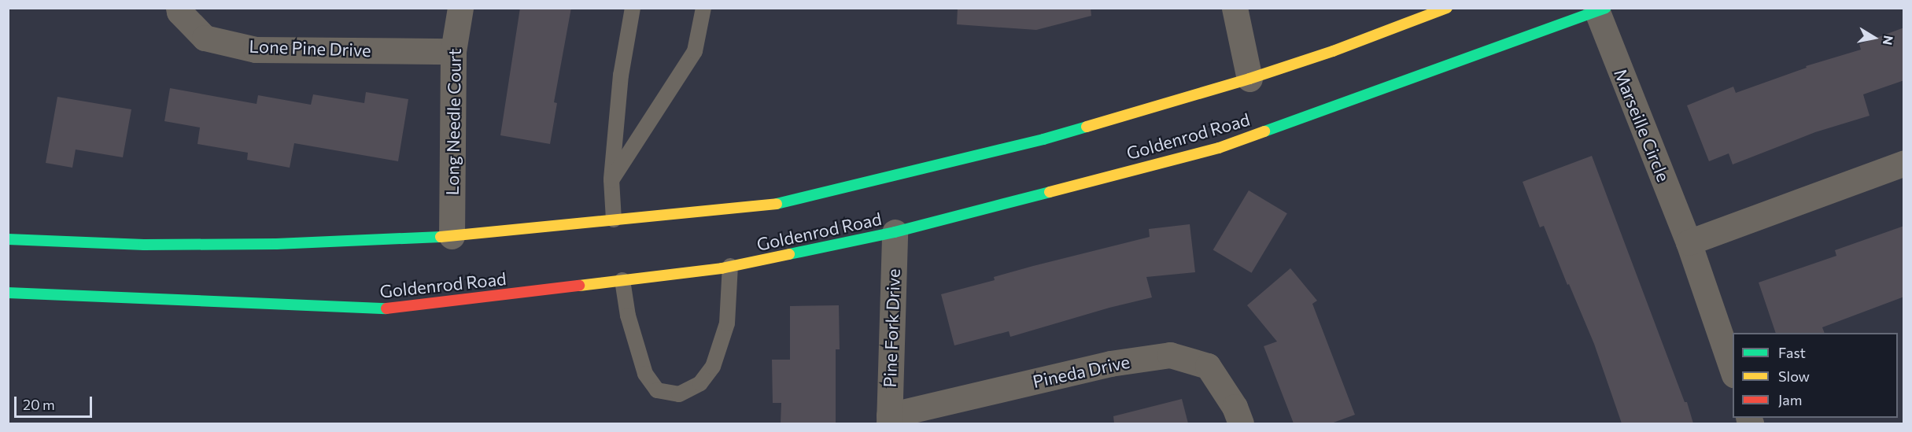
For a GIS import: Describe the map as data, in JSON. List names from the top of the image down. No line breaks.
{"streets":{"main road":["Goldenrod Road"],"street":["Lone Pine Drive","Long Needle Court","Marseille Circle","Pine Fork Drive","Pineda Drive"]},"crossings":[["Lone Pine Drive","Long Needle Court"],["Long Needle Court","Goldenrod Road"],["Marseille Circle","Goldenrod Road"],["Goldenrod Road","Pine Fork Drive"],["Pine Fork Drive","Pineda Drive"]],"legend":["Fast","Slow","Jam"],"scale_bar":"20 m","north":"right"}
